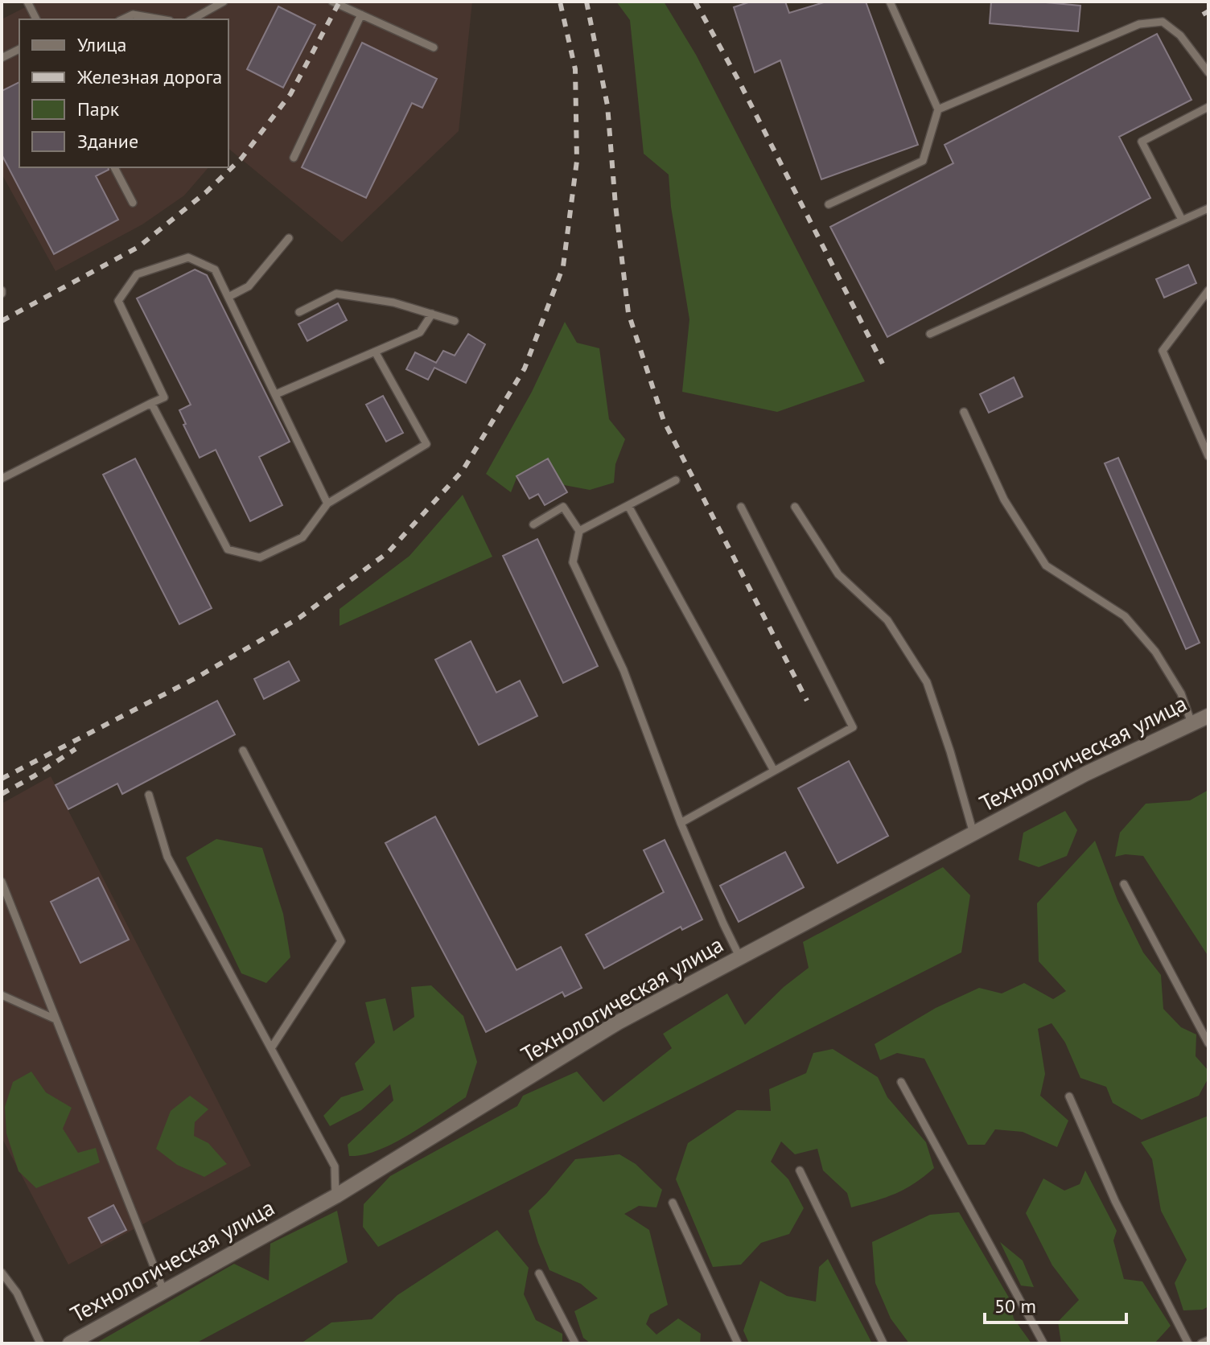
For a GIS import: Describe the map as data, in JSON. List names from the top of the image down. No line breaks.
{"streets":{"street":["Технологическая улица"]},"legend":["Улица","Железная дорога","Парк","Здание"],"scale_bar":"50 m"}
